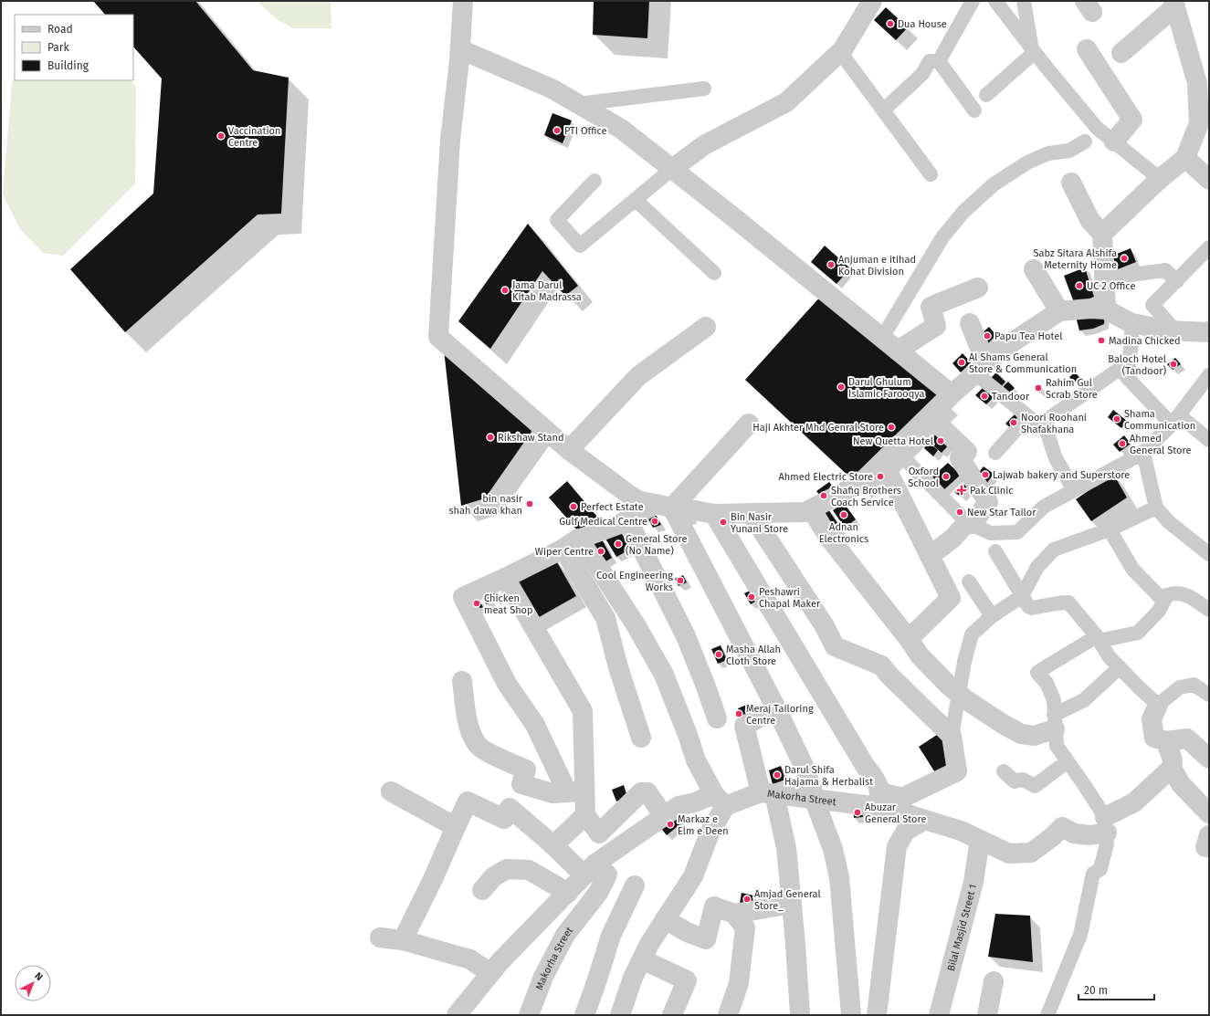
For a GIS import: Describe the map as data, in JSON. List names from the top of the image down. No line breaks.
{"streets":{"street":["Makorha Street","Bilal Masjid Street 1"]},"crossings":[["Makorha Street","Bilal Masjid Street 1"]],"places":{"other":["Dua House","PTI Office","Vaccination Centre","Sabz Sitara Alshifa Meternity Home","Anjuman e itihad Kohat Division","UC 2 Office","Jama Darul Kitab Madrassa","Papu Tea Hotel","Madina Chicked","Al Shams General Store & Communication","Baloch Hotel (Tandoor)","Darul Ghulum Islamic Farooqya","Rahim Gul Scrab Store","Tandoor","Shama Communication","Noori Roohani Shafakhana","Haji Akhter Mhd Genral Store","Rikshaw Stand","New Quetta Hotel","Ahmed General Store","Lajwab bakery and Superstore","Ahmed Electric Store","Oxford School","Shafiq Brothers Coach Service","bin nasir shah dawa khan","Perfect Estate","New Star Tailor","Adnan Electronics","Gulf Medical Centre","Bin Nasir Yunani Store","General Store (No Name)","Wiper Centre","Cool Engineering Works","Peshawri Chapal Maker","Chicken meat Shop","Masha Allah Cloth Store","Meraj Tailoring Centre","Darul Shifa Hajama & Herbalist","Abuzar General Store","Markaz e Elm e Deen","Amjad General Store_"],"health":["Pak Clinic"]},"legend":["Road","Park","Building"],"scale_bar":"20 m","north":"top right"}
